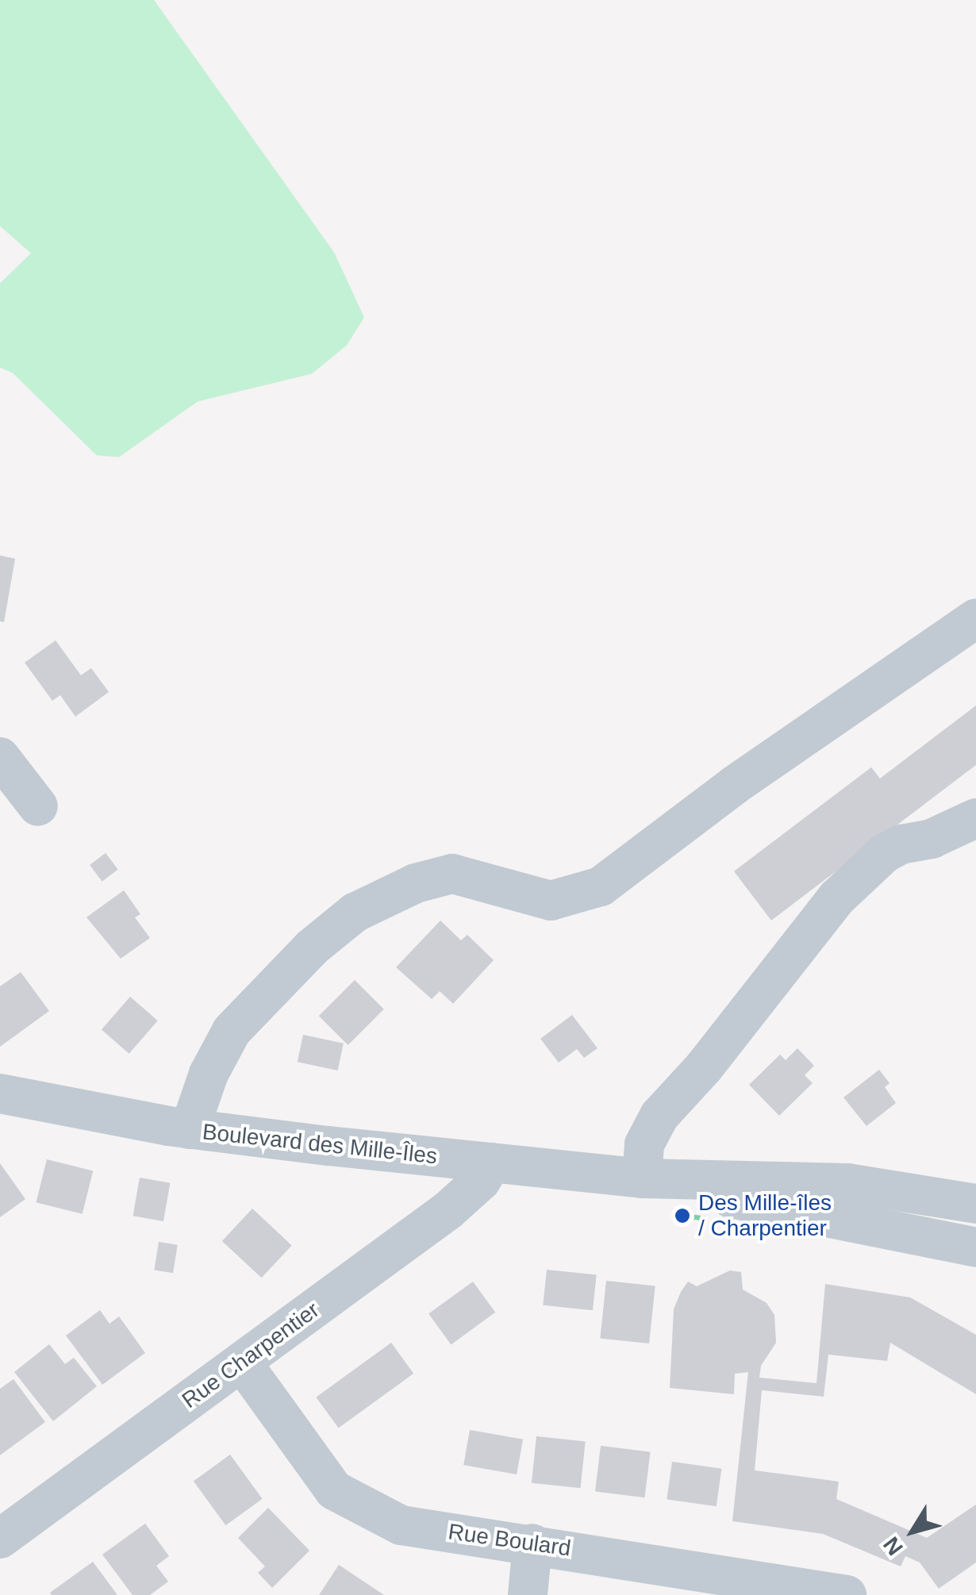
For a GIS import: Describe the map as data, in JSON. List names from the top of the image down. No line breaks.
{"streets":{"street":["Boulevard des Mille-Îles","Rue Charpentier","Rue Boulard"]},"crossings":[["Boulevard des Mille-Îles","Rue Charpentier"],["Rue Charpentier","Rue Boulard"]],"places":["Des Mille-îles / Charpentier"],"north":"bottom left"}
